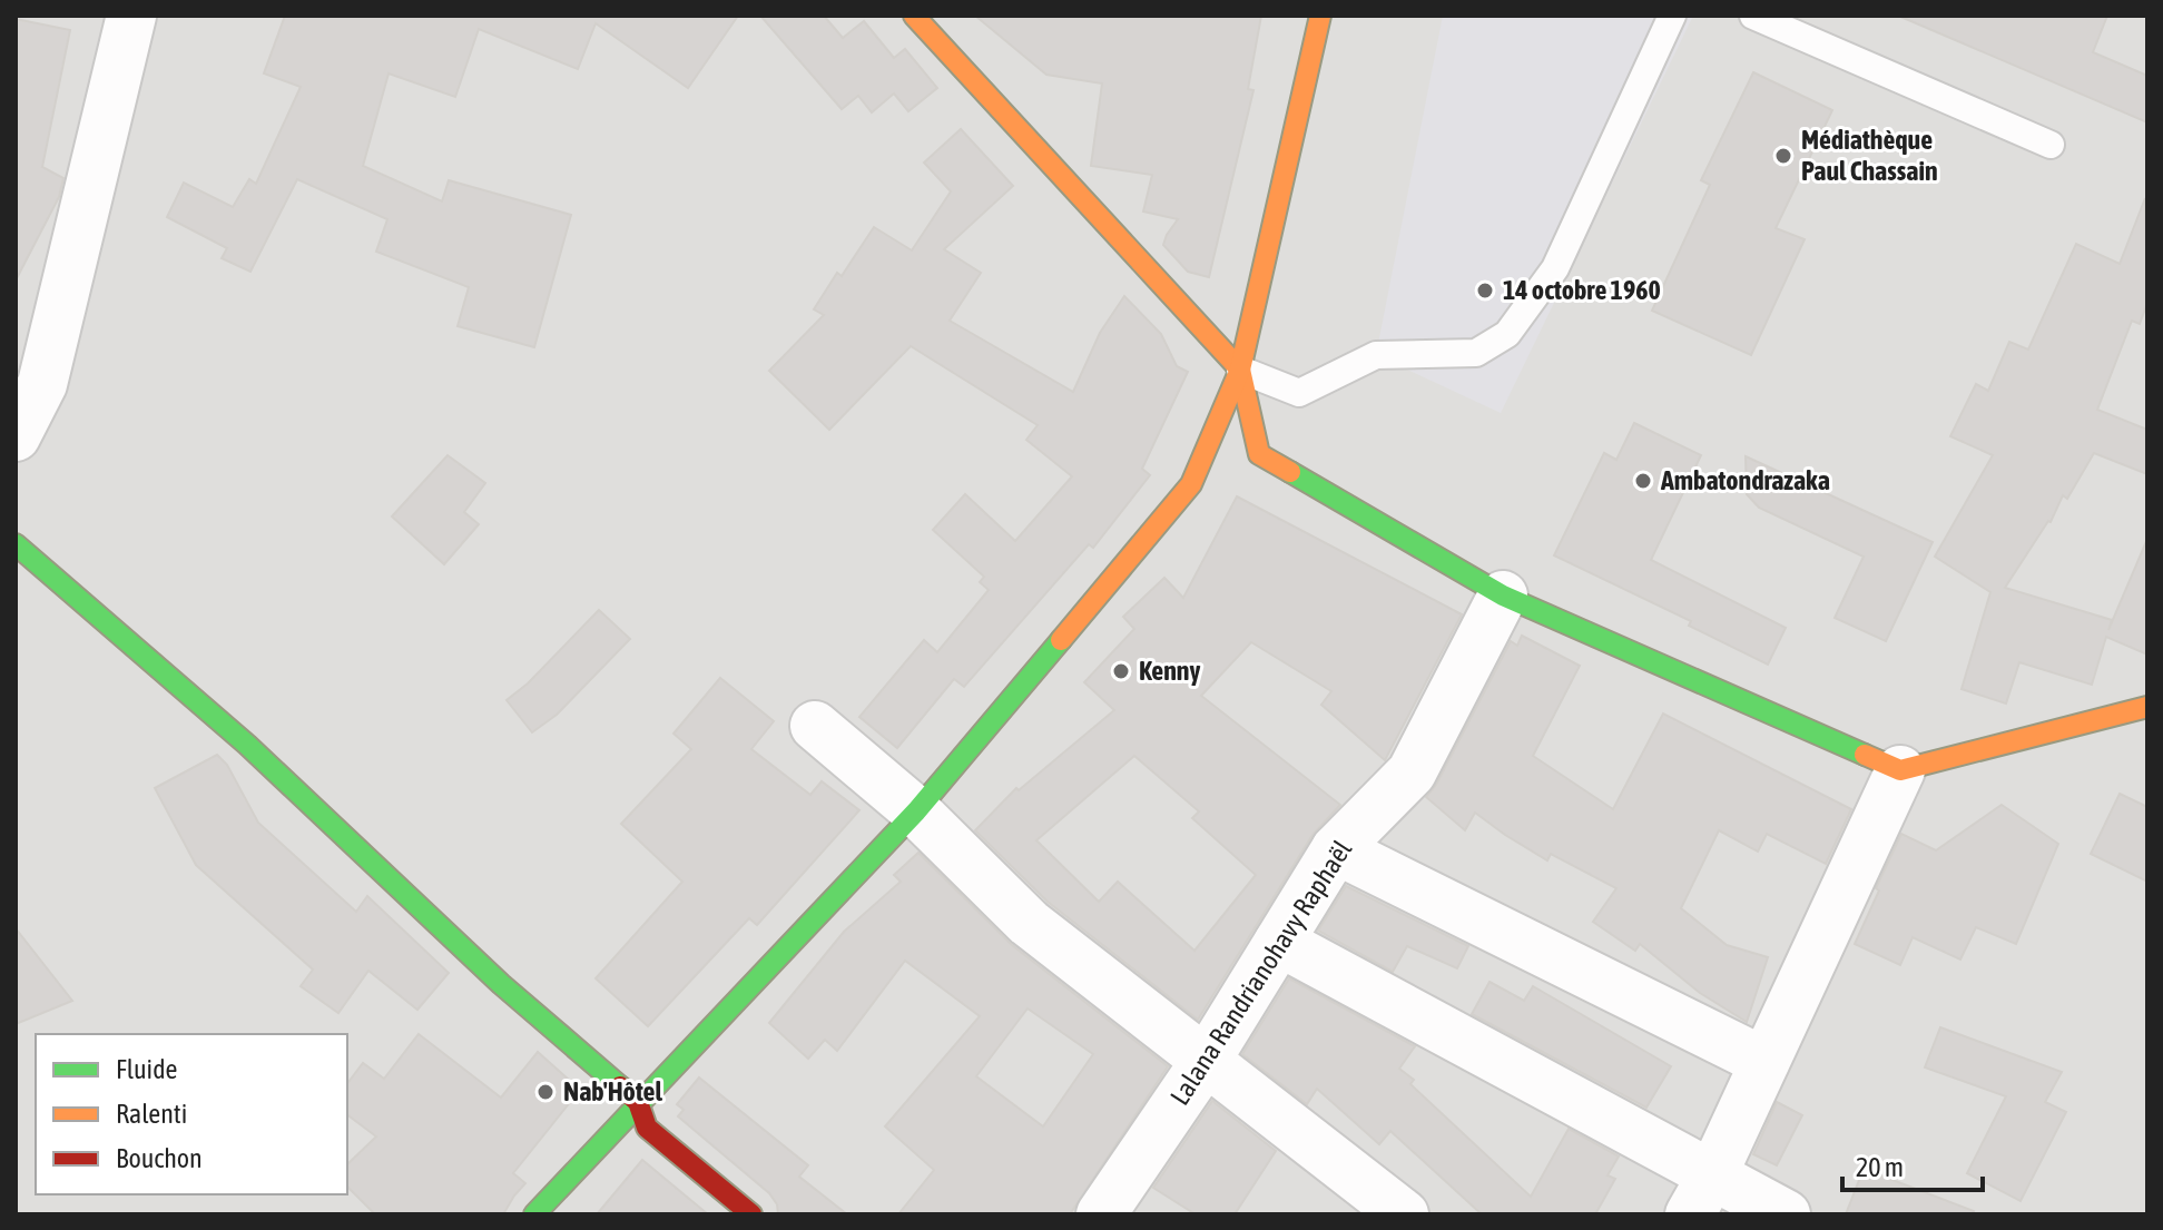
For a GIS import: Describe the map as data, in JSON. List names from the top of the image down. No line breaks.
{"streets":{"street":["Lalana Randrianohavy Raphaël"]},"places":["Médiathèque Paul Chassain","14 octobre 1960","Ambatondrazaka","Kenny","Nab'Hôtel"],"legend":["Fluide","Ralenti","Bouchon"],"scale_bar":"20 m"}
